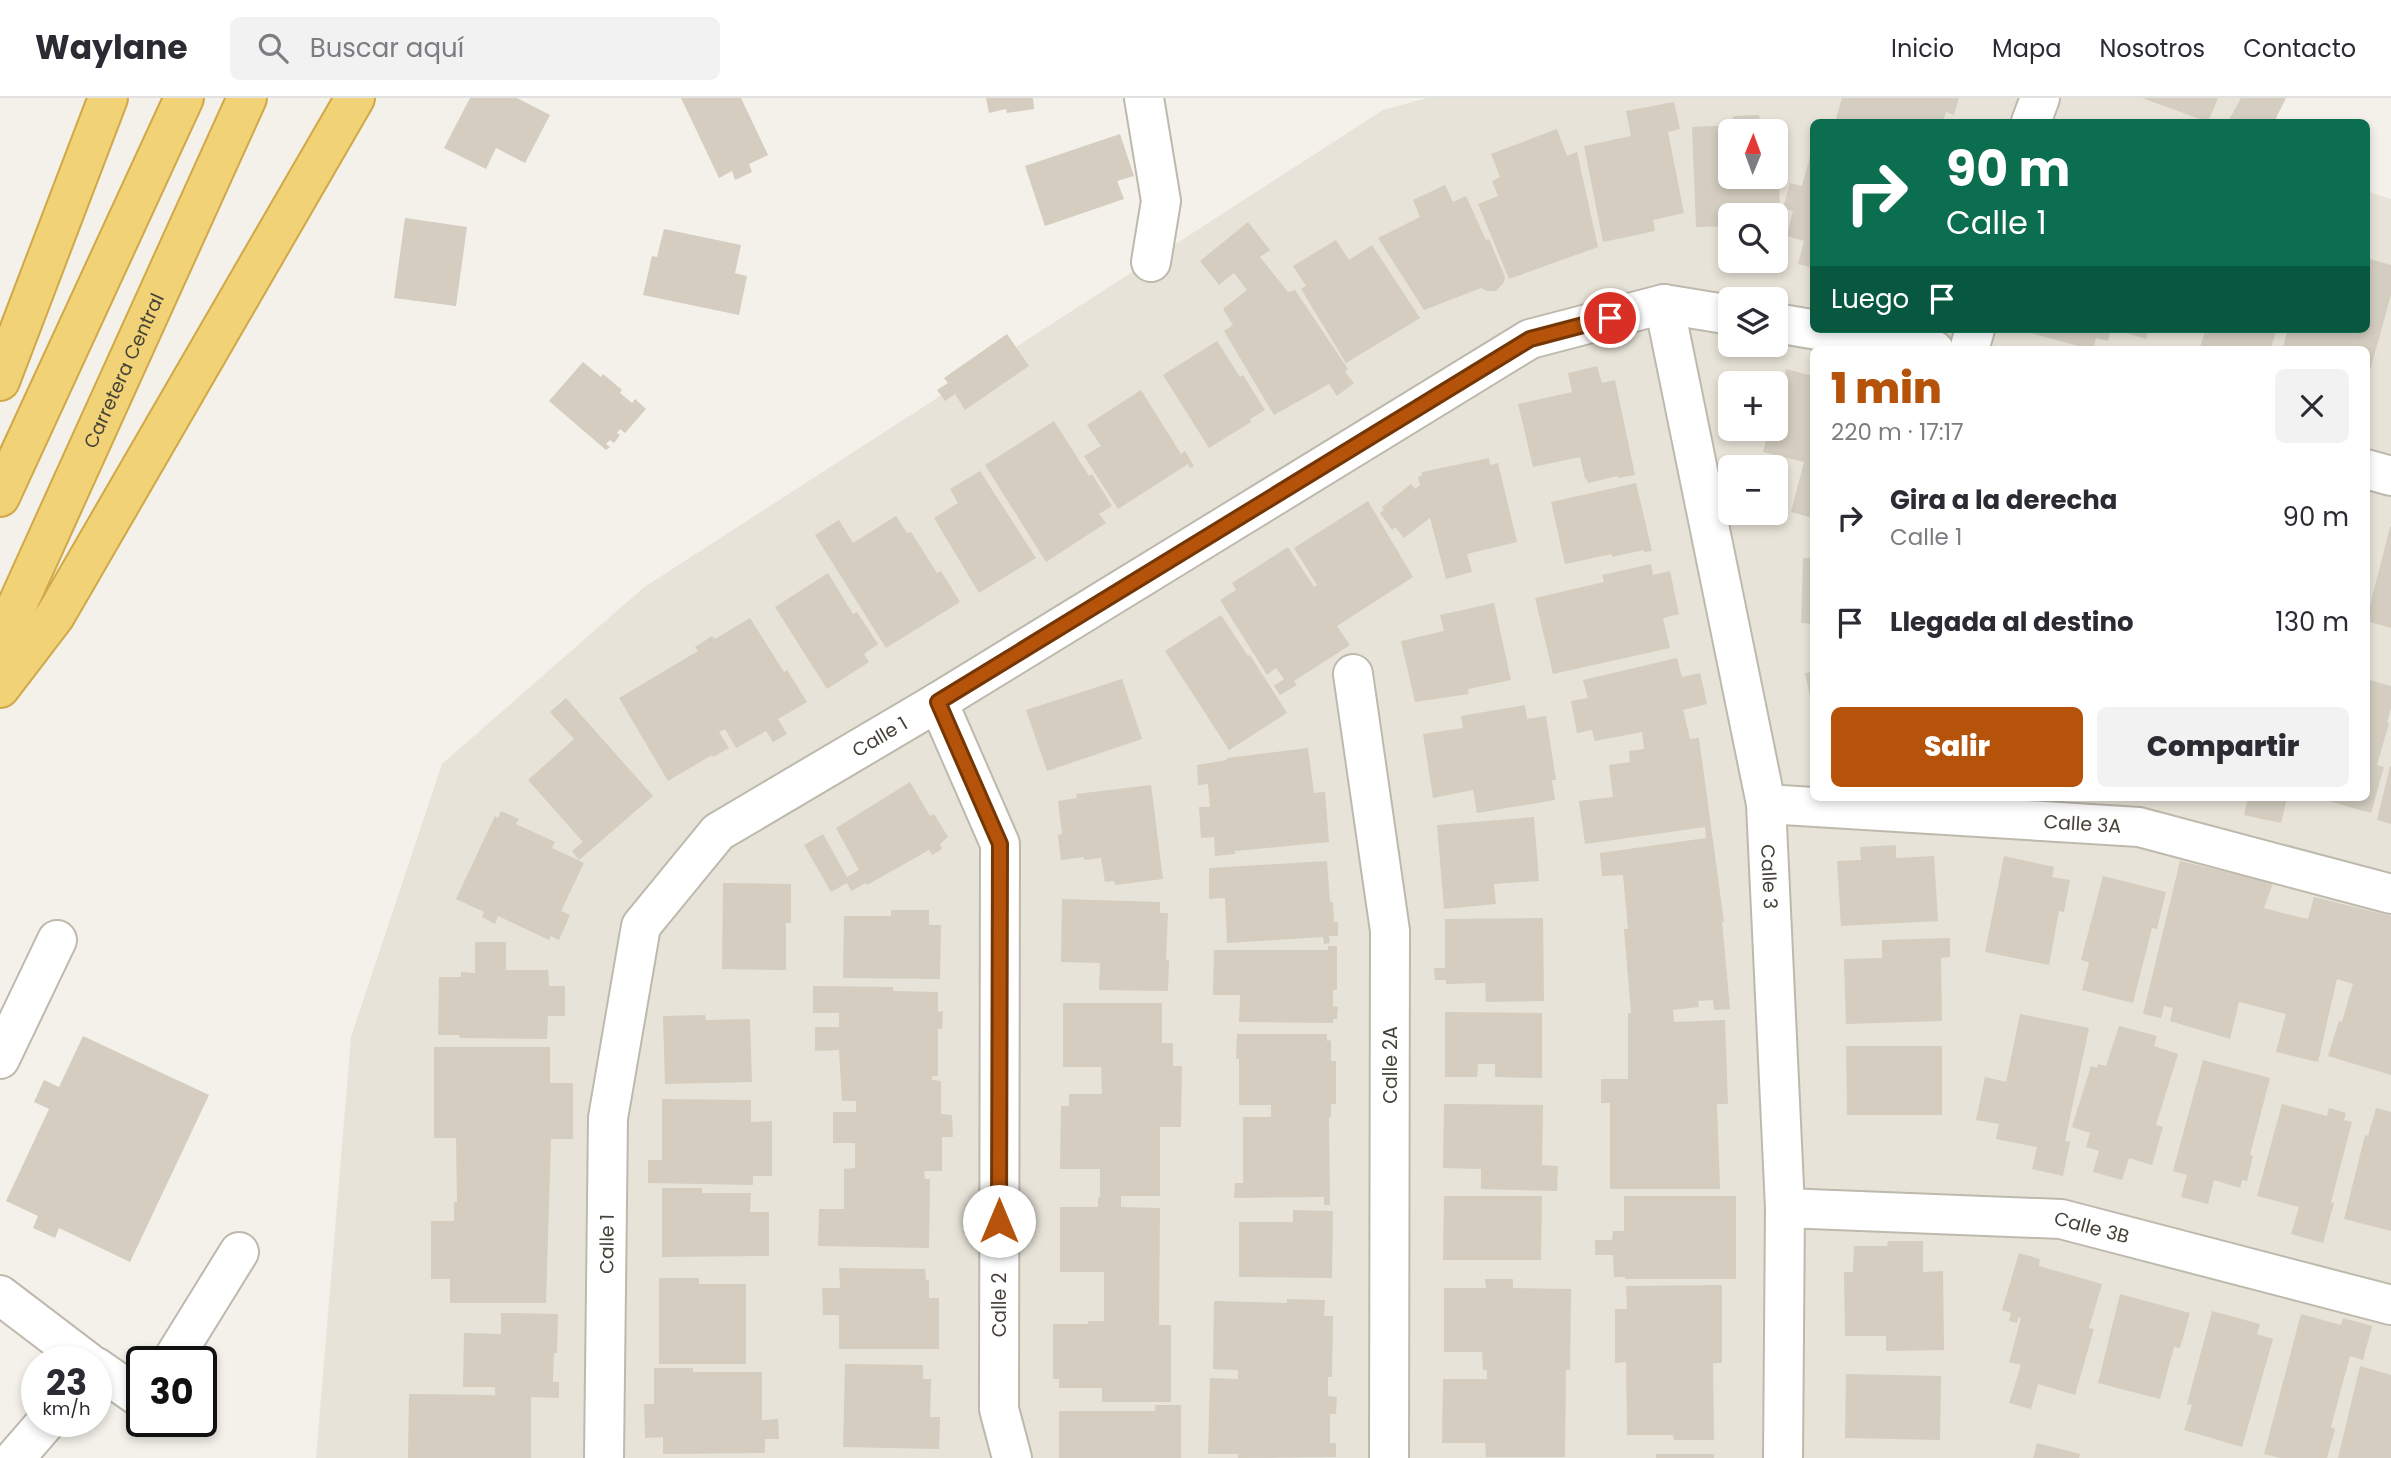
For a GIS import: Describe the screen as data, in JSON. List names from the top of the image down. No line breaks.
{"streets":{"highway":["Carretera Central"],"street":["Calle 1","Calle 3A","Calle 3","Calle 2A","Calle 3B","Calle 2"]},"crossings":[["Calle 1","Calle 3"],["Calle 1","Calle 2"],["Calle 3A","Calle 3"],["Calle 3","Calle 3B"]],"north":"top","page":{"header":"Waylane","search":"Buscar aquí","nav":["Inicio","Mapa","Nosotros","Contacto"],"map_buttons":["+","−"],"turn":["90 m","Calle 1"],"then":"Luego","heading":["1 min","220 m · 17:17"],"list":[{"name":"Gira a la derecha","note":"Calle 1","value":"90 m"},{"name":"Llegada al destino","value":"130 m"}],"buttons":["Salir","Compartir"],"speed":"23 km/h","limit":"30"}}
